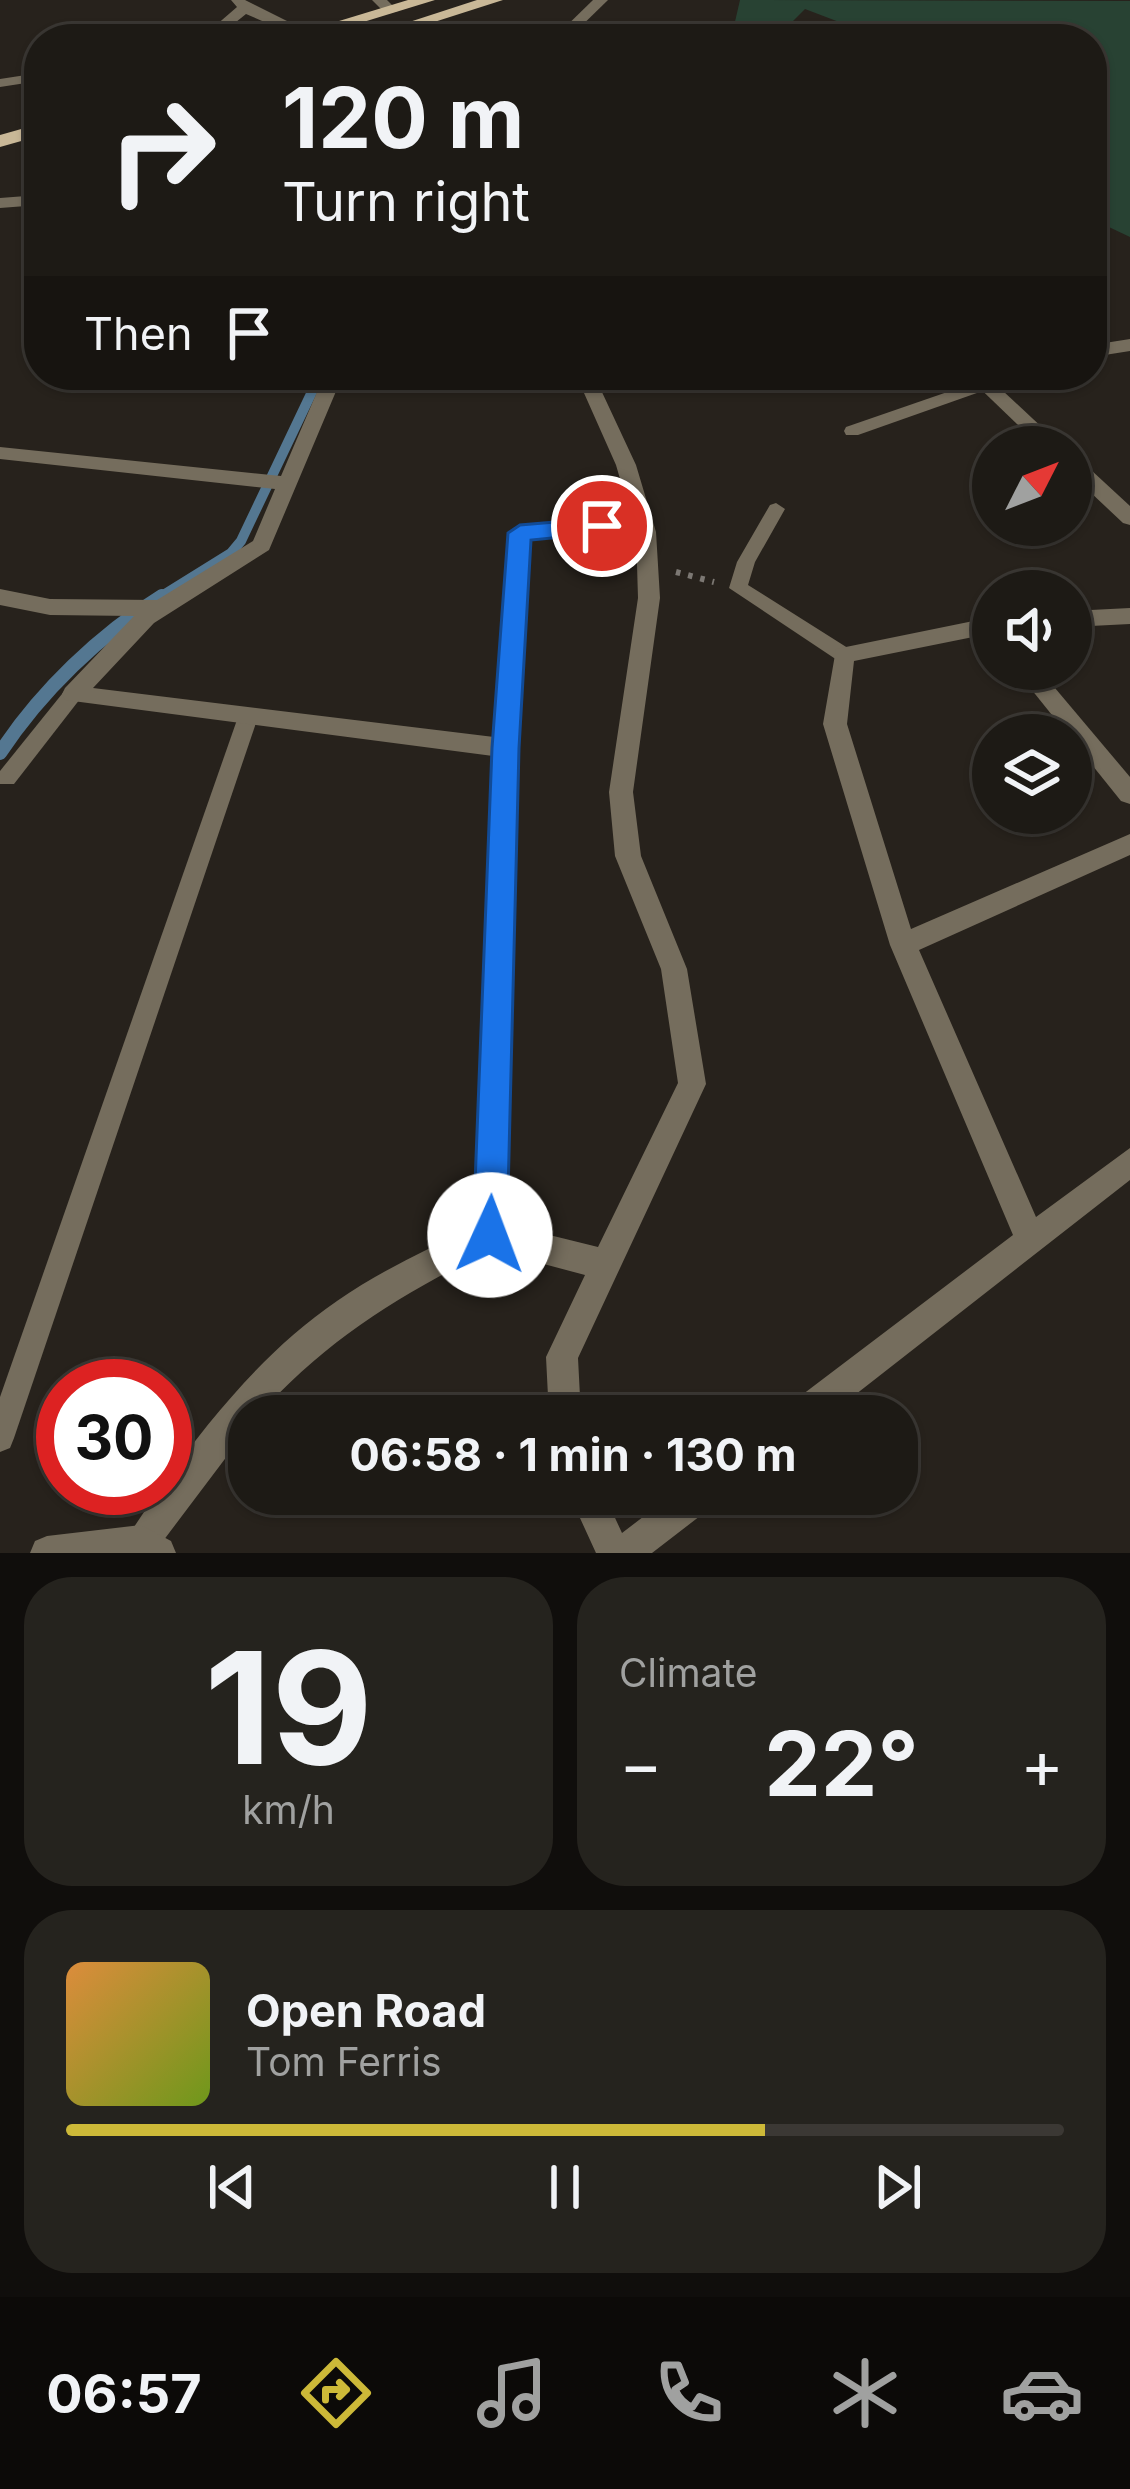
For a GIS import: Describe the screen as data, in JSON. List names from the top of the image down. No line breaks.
{"north":"top right","page":{"turn":["120 m","Turn right"],"then":"Then","limit":"30","trip":"06:58 · 1 min · 130 m","tile":[["19","km/h"],"Climate"],"heat":["−","22°","+"],"song":["Open Road","Tom Ferris"],"tabs":"06:57"}}
